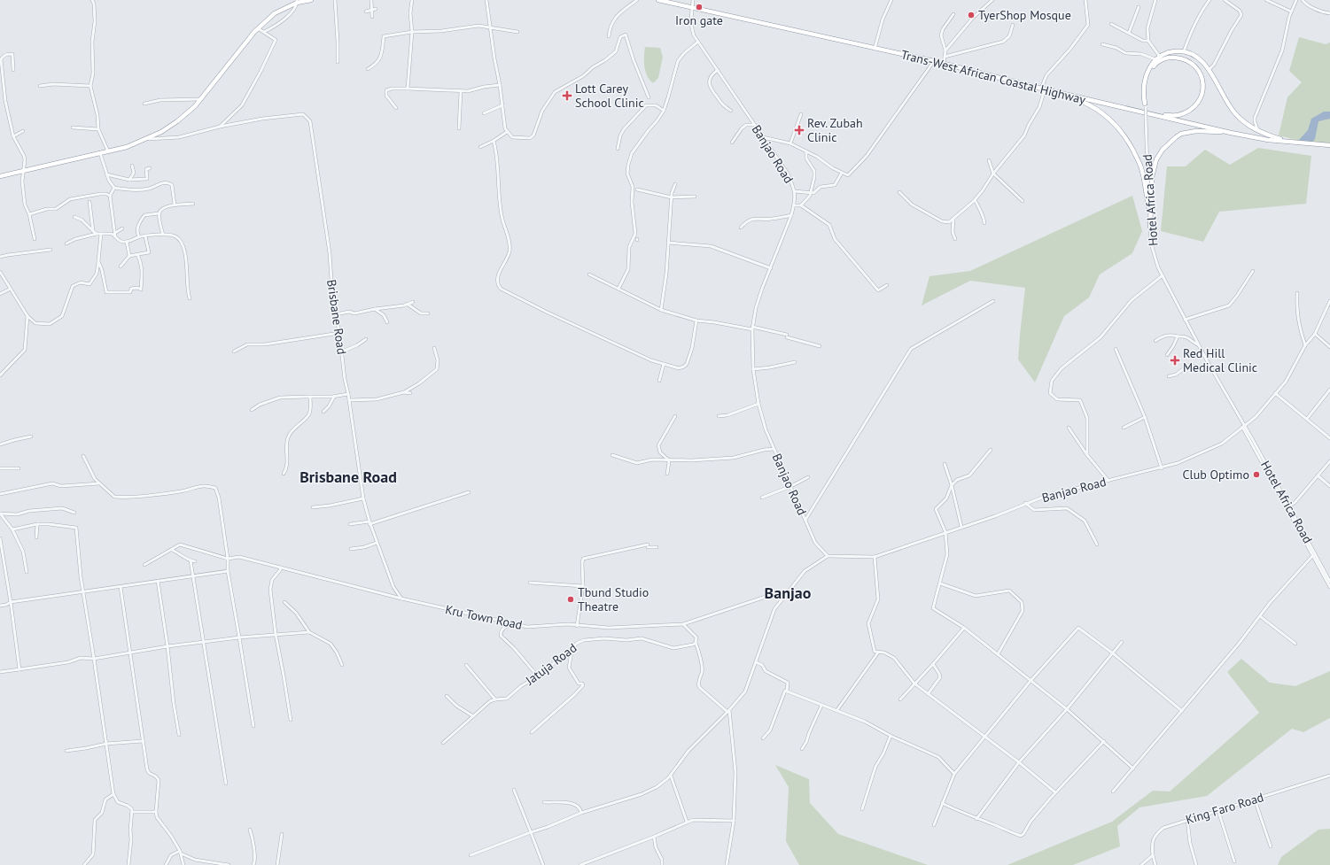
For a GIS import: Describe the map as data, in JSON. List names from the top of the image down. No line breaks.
{"streets":{"highway":["Trans-West African Coastal Highway"],"street":["Banjao Road","Hotel Africa Road","Brisbane Road","Kru Town Road","Jatuja Road","King Faro Road"]},"crossings":[["Trans-West African Coastal Highway","Banjao Road"],["Banjao Road","Hotel Africa Road"],["Brisbane Road","Kru Town Road"]],"districts":["Brisbane Road","Banjao"],"places":{"other":["Iron gate","TyerShop Mosque","Club Optimo","Tbund Studio Theatre"],"health":["Lott Carey School Clinic","Rev. Zubah Clinic","Red Hill Medical Clinic"]}}
